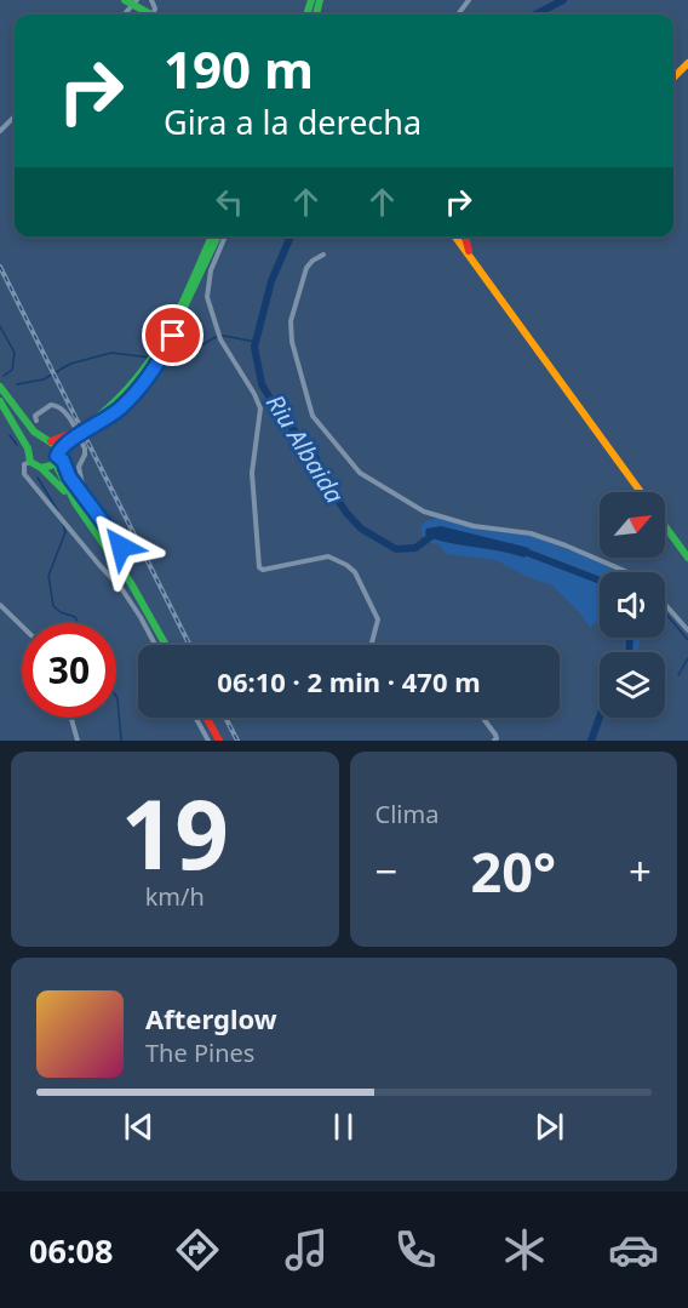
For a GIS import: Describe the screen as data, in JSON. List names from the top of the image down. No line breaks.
{"water":["Riu Albaida"],"north":"top right","page":{"turn":["190 m","Gira a la derecha"],"limit":"30","trip":"06:10 · 2 min · 470 m","tile":[["19","km/h"],"Clima"],"heat":["−","20°","+"],"song":["Afterglow","The Pines"],"tabs":"06:08"}}
